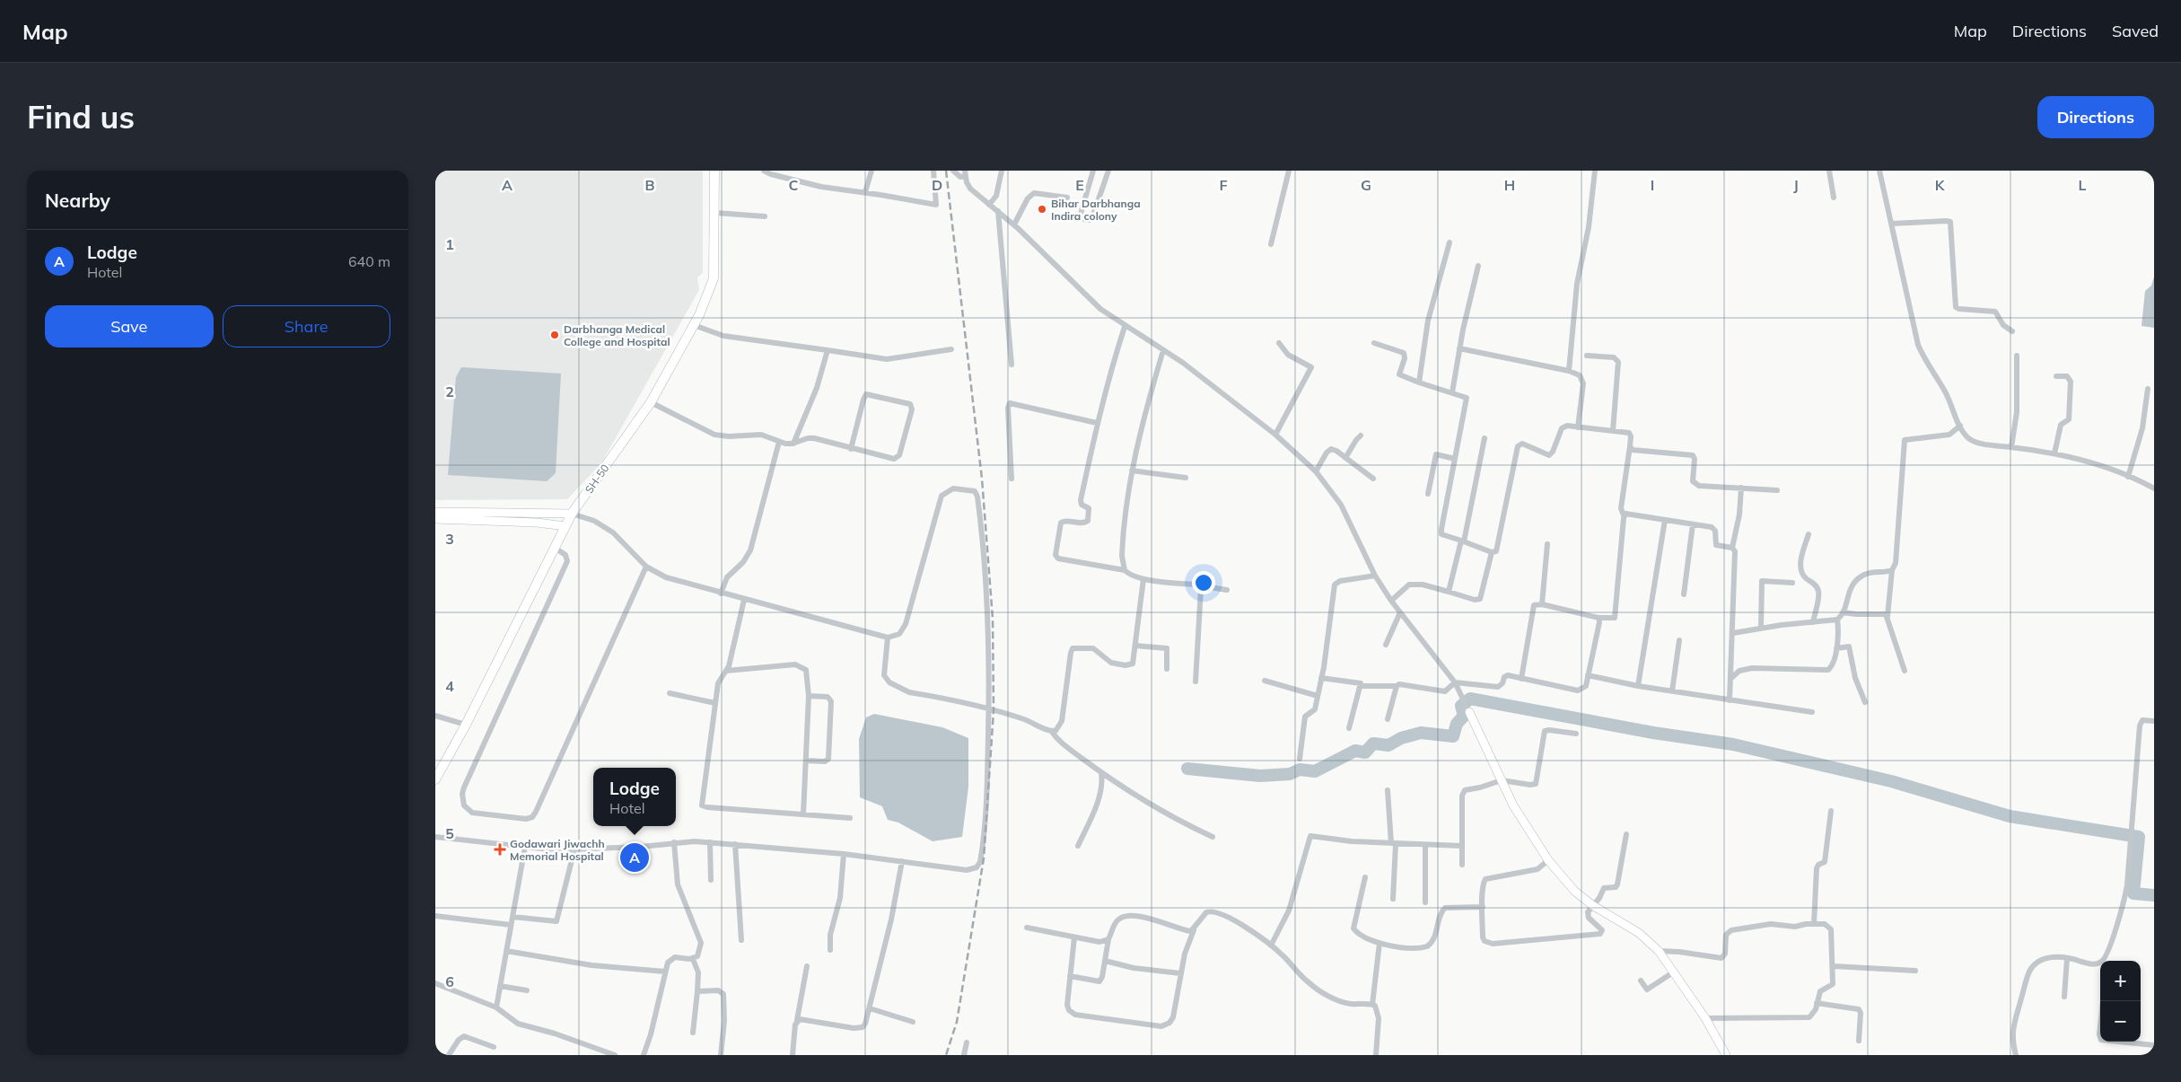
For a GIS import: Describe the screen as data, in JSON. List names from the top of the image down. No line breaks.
{"streets":{"main road":["SH-50"]},"places":{"other":["Bihar Darbhanga Indira colony","Darbhanga Medical College and Hospital"],"health":["Godawari Jiwachh Memorial Hospital"]},"page":{"header":"Map","nav":["Map","Directions","Saved"],"buttons":["Directions",["Save","Share"]],"title":"Find us","heading":"Nearby","list":[{"mark":"A","name":"Lodge","note":"Hotel","value":"640 m"}],"popup":["Lodge","Hotel"],"pins":"A","map_buttons":["+","−"]},"grid":{"columns":["A","B","C","D","E","F","G","H","I","J","K","L"],"rows":["1","2","3","4","5","6"]}}
